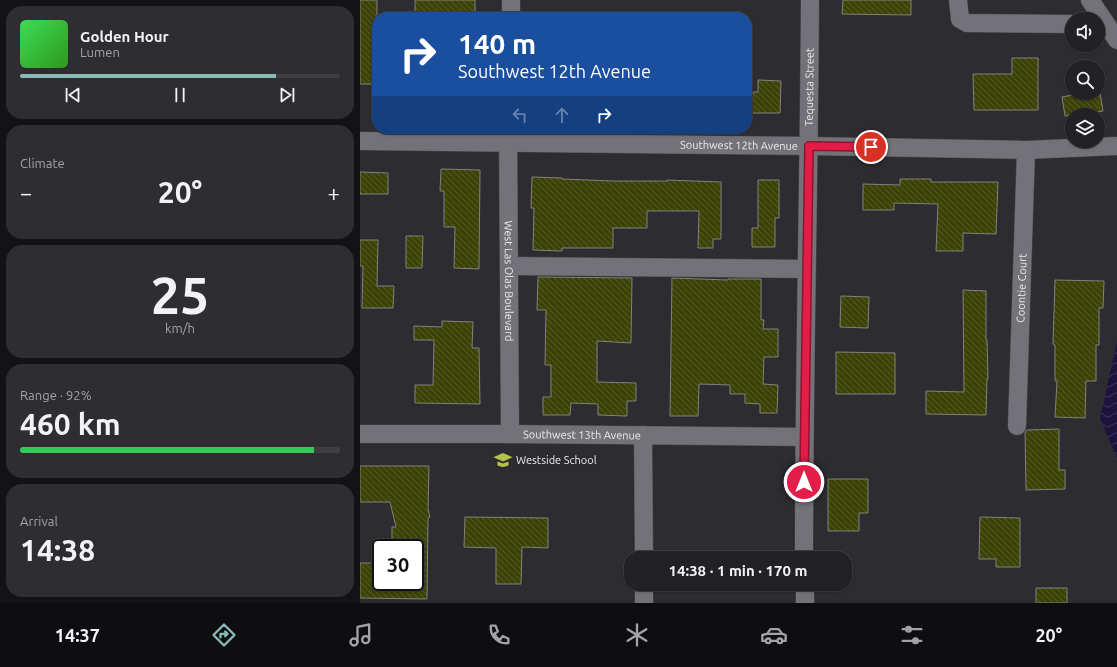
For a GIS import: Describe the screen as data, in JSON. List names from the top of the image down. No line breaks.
{"streets":{"street":["Tequesta Street","Southwest 12th Avenue","West Las Olas Boulevard","Coontie Court","Southwest 13th Avenue"]},"crossings":[["Tequesta Street","Southwest 12th Avenue"],["Tequesta Street","Southwest 13th Avenue"],["Southwest 12th Avenue","West Las Olas Boulevard"],["Southwest 12th Avenue","Coontie Court"],["West Las Olas Boulevard","Southwest 13th Avenue"]],"places":{"school or university":["Westside School"]},"page":{"turn":["140 m","Southwest 12th Avenue"],"song":["Golden Hour","Lumen"],"tile":["Climate",["25","km/h"],["Range · 92%","460 km"],["Arrival","14:38"]],"heat":["−","20°","+"],"limit":"30","trip":"14:38 · 1 min · 170 m","tabs":["14:37","20°"]}}
